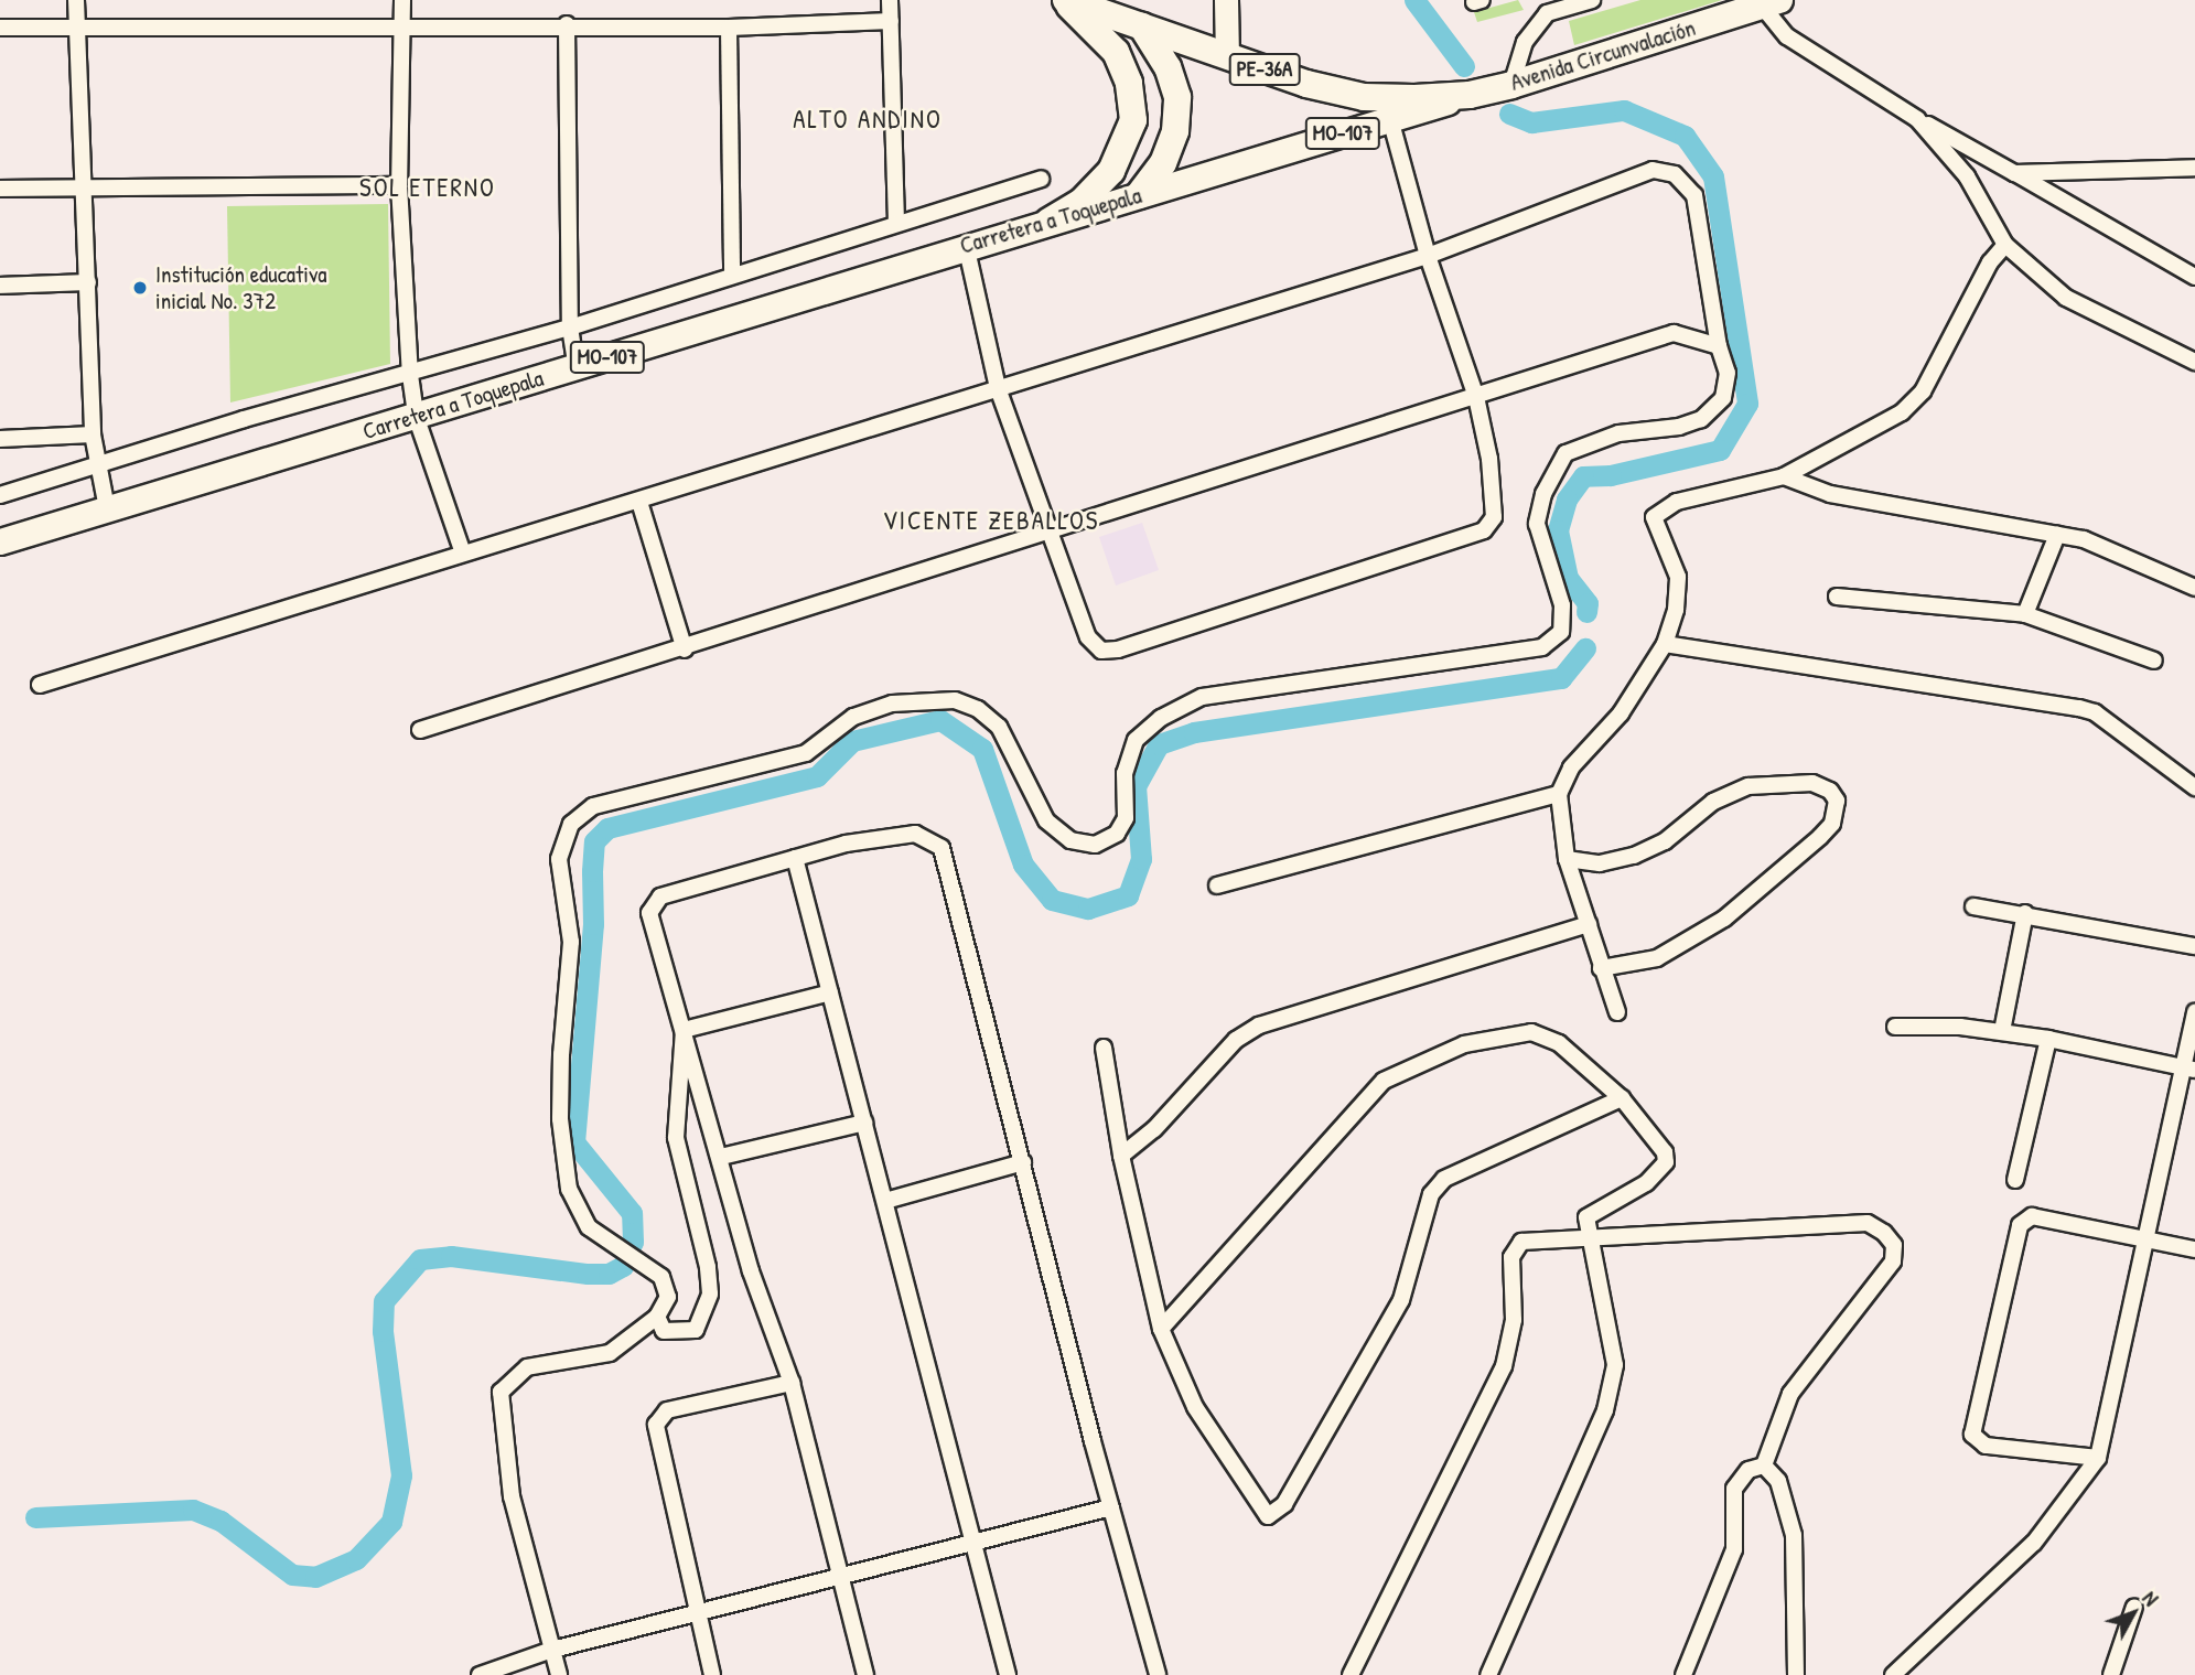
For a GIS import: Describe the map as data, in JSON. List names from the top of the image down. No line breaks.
{"streets":{"highway":["Avenida Circunvalación","PE-36A"],"main road":["MO-107","Carretera a Toquepala"]},"crossings":[["Avenida Circunvalación","Carretera a Toquepala"]],"districts":["ALTO ANDINO","SOL ETERNO","VICENTE ZEBALLOS"],"places":["Institución educativa inicial No. 372"],"north":"top right"}
